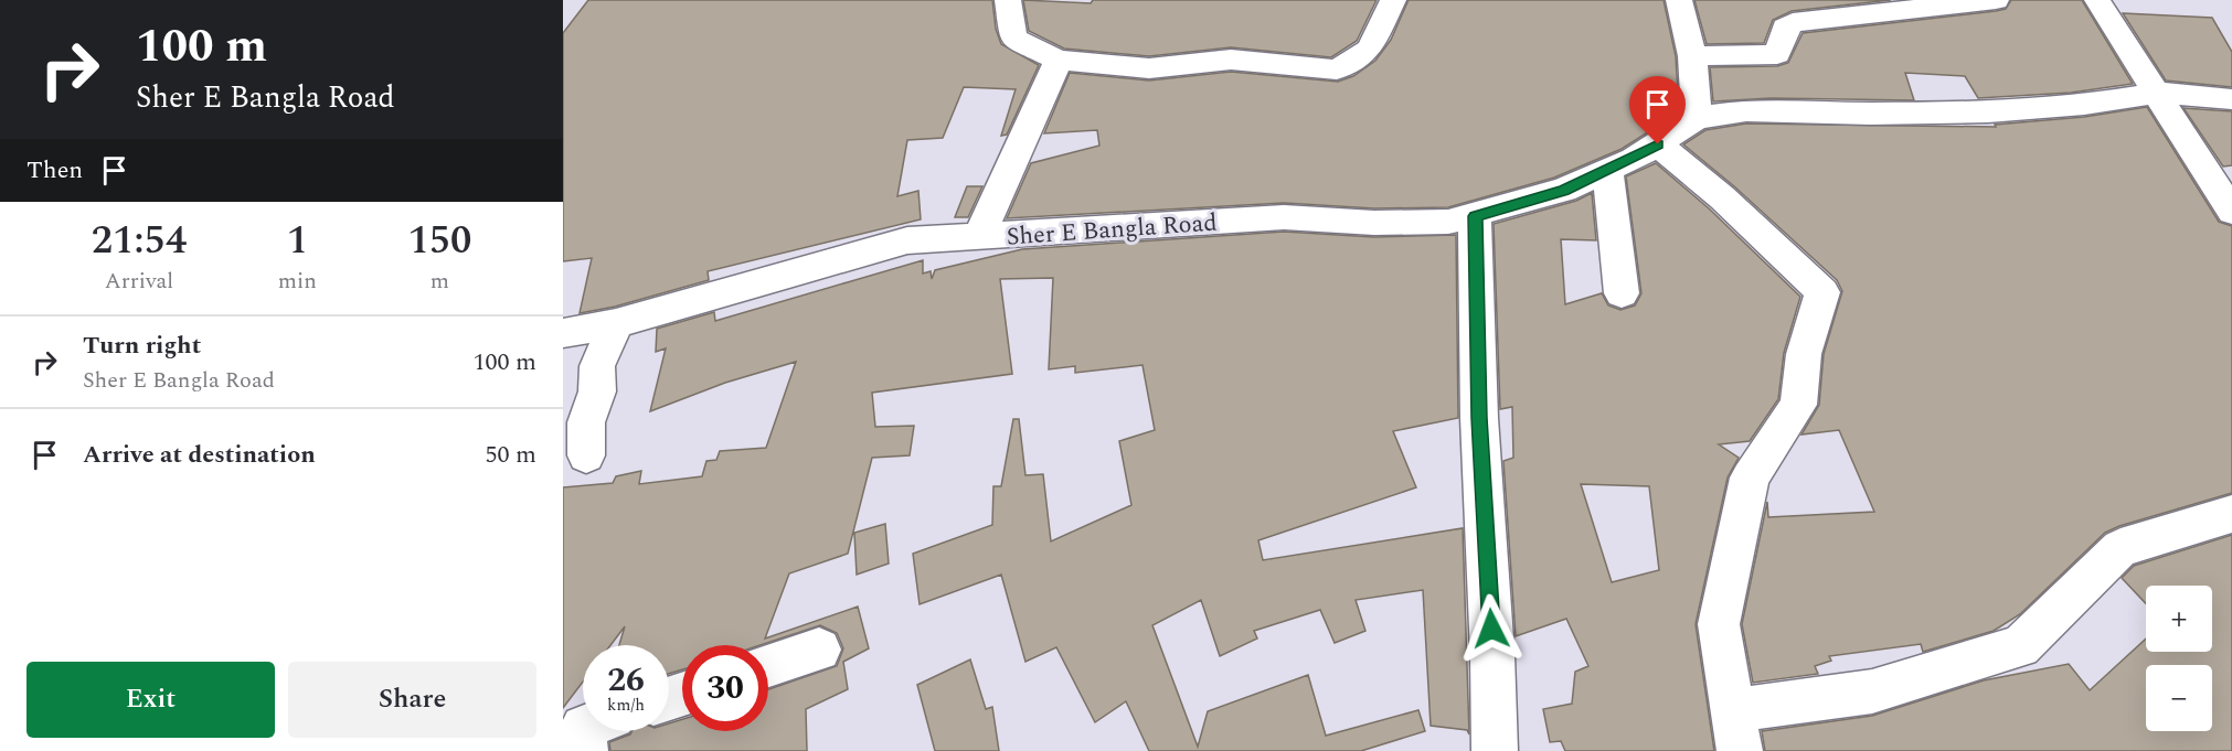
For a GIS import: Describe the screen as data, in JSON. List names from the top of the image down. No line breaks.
{"streets":{"street":["Sher E Bangla Road"]},"page":{"turn":["100 m","Sher E Bangla Road"],"then":"Then","eta":["21:54","Arrival","1","min","150","m"],"list":[{"name":"Turn right","note":"Sher E Bangla Road","value":"100 m"},{"name":"Arrive at destination","value":"50 m"}],"map_buttons":["+","−"],"speed":"26 km/h","limit":"30","buttons":["Exit","Share"]}}
